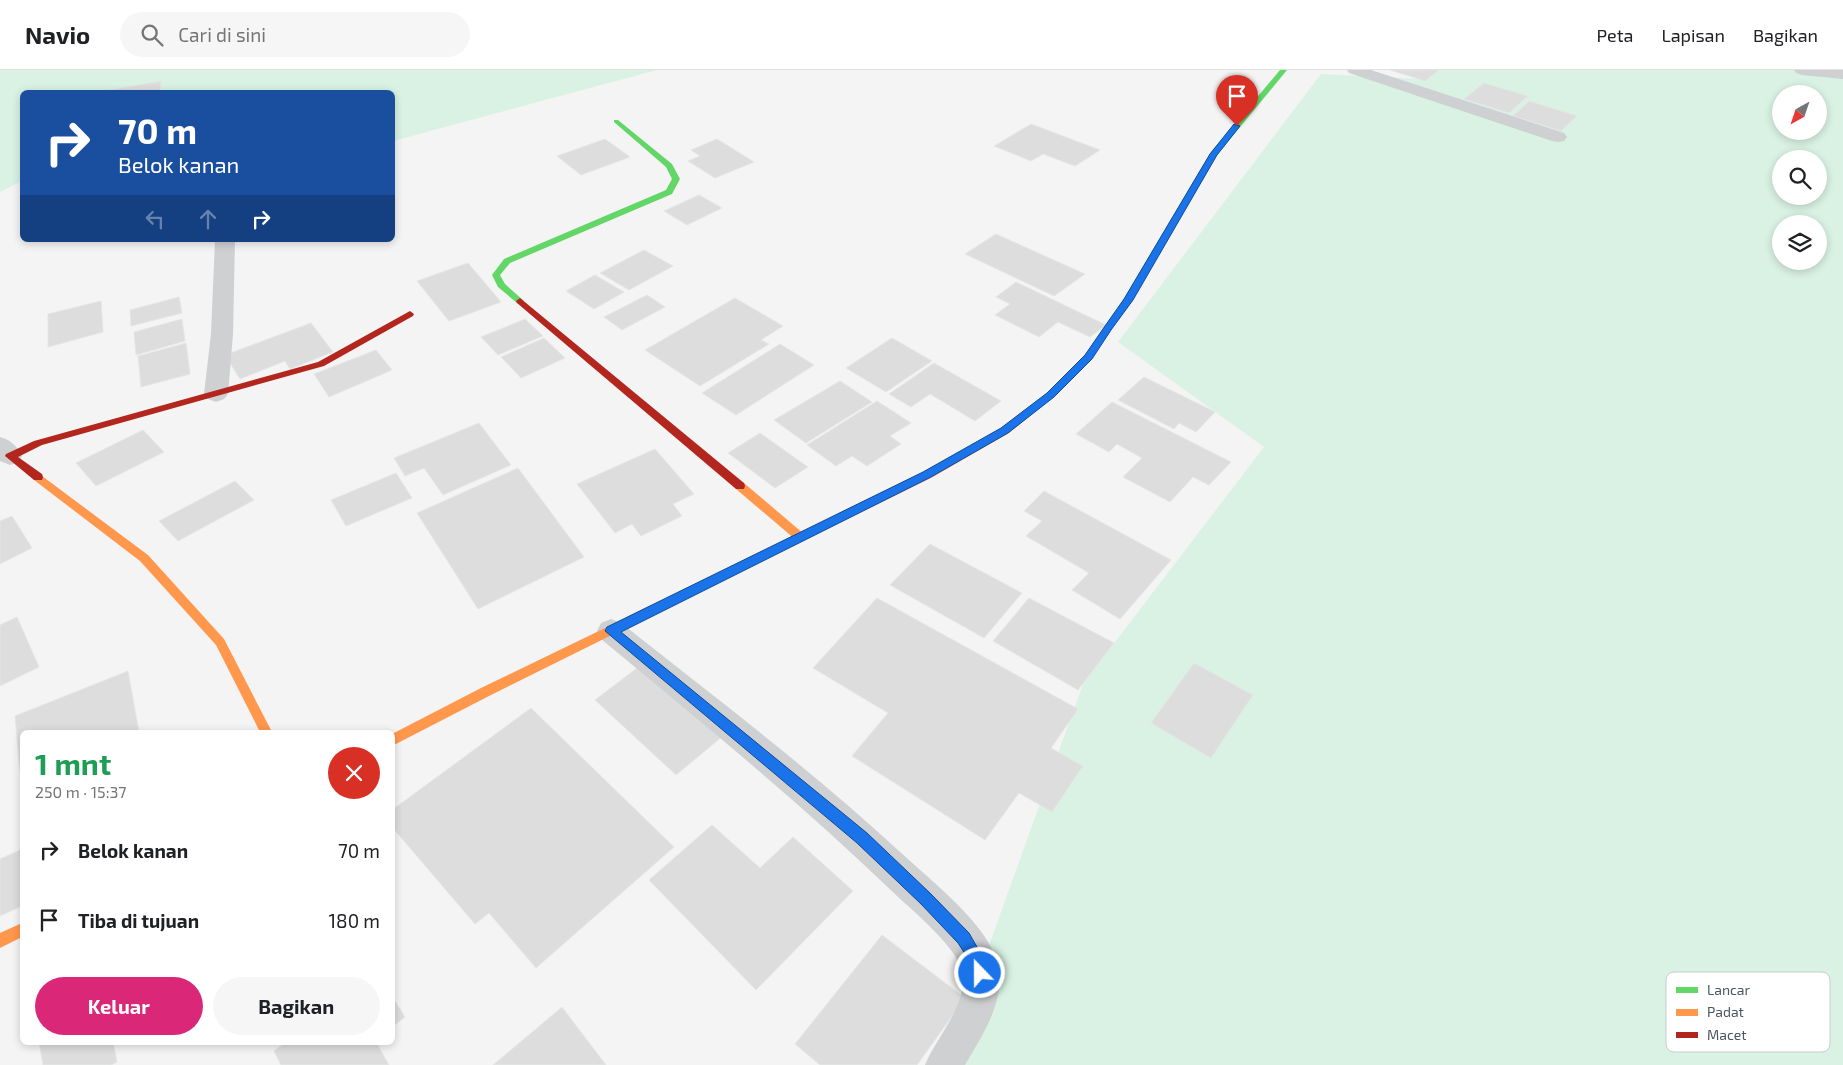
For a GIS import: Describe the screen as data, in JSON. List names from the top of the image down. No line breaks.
{"legend":["Lancar","Padat","Macet"],"north":"bottom left","page":{"header":"Navio","search":"Cari di sini","nav":["Peta","Lapisan","Bagikan"],"turn":["70 m","Belok kanan"],"heading":["1 mnt","250 m · 15:37"],"list":[{"name":"Belok kanan","value":"70 m"},{"name":"Tiba di tujuan","value":"180 m"}],"buttons":["Keluar","Bagikan"]}}
